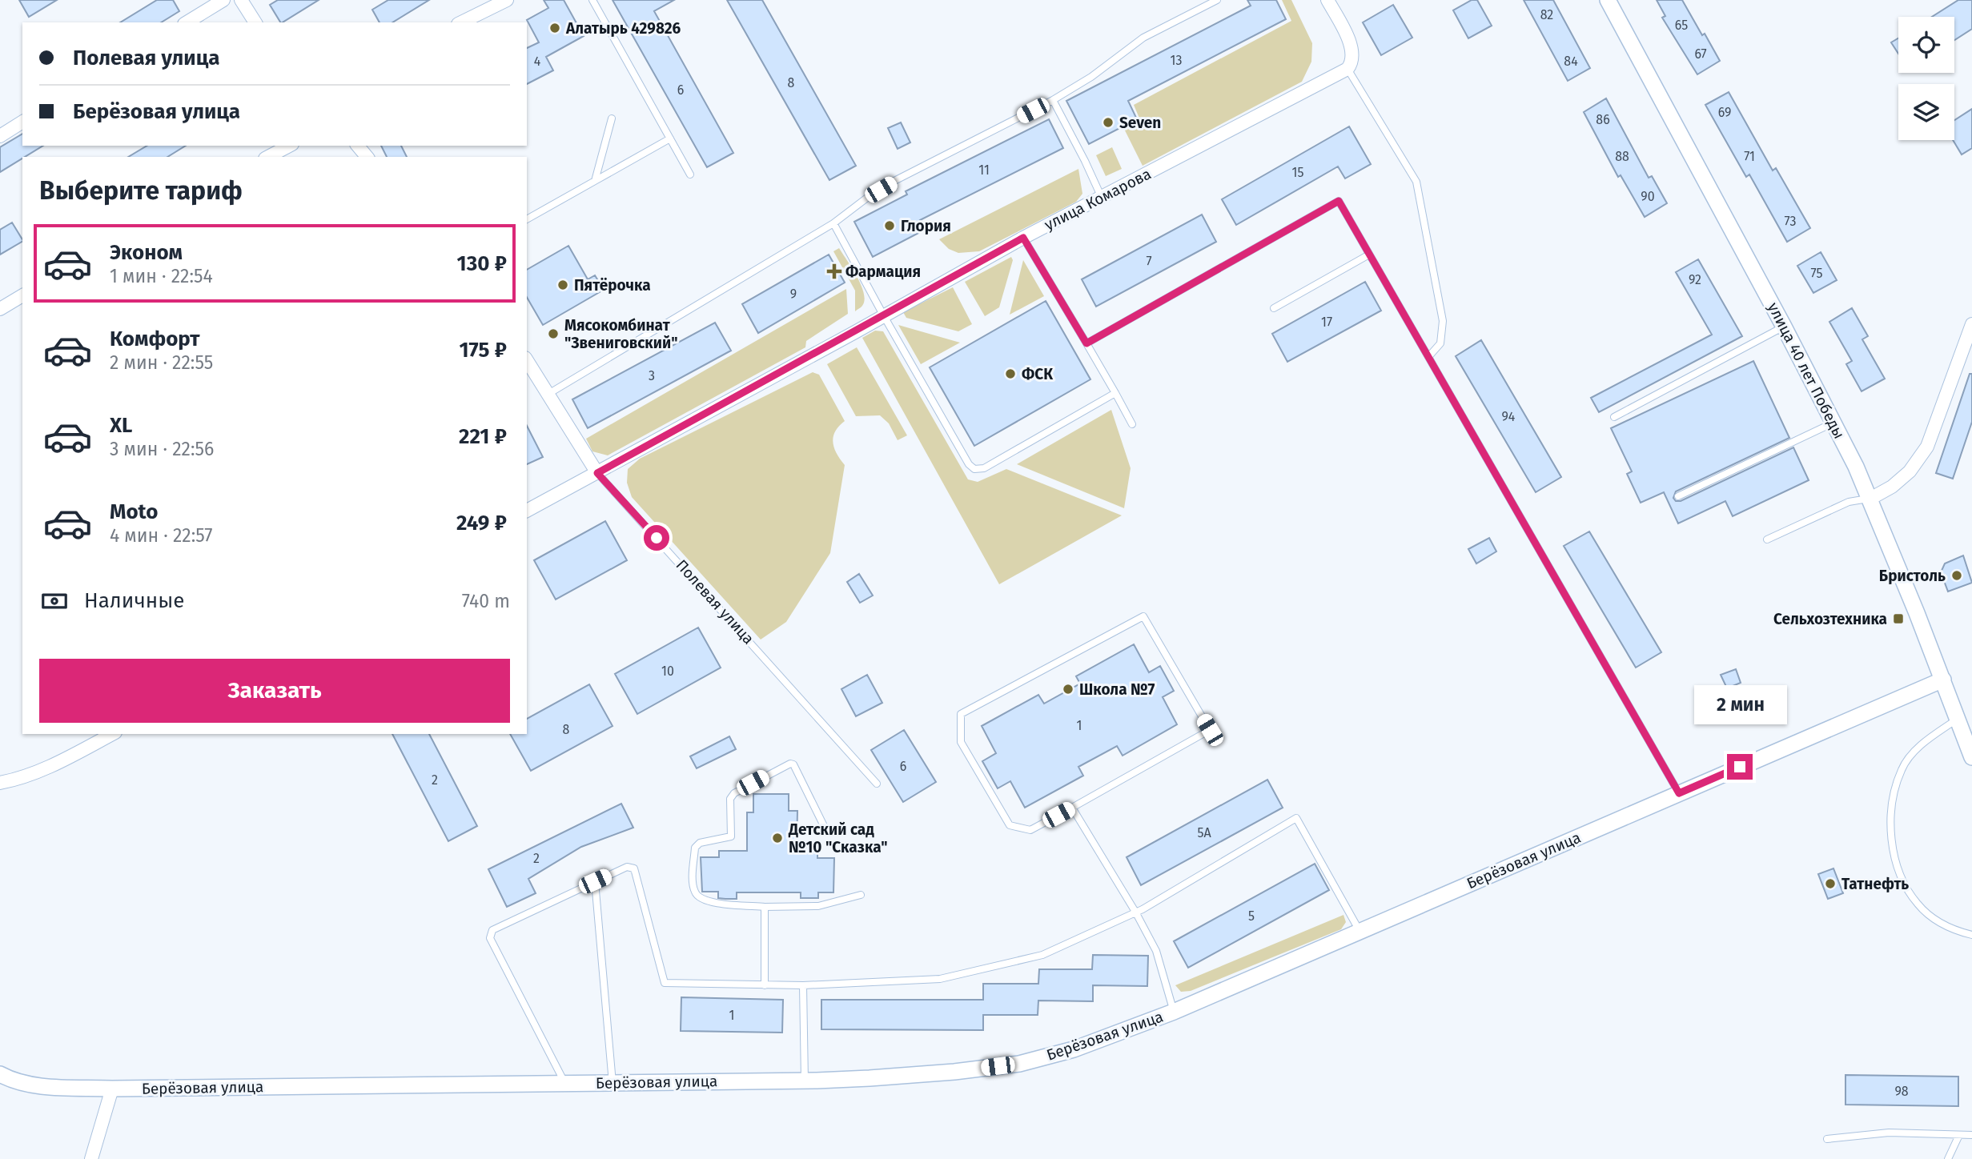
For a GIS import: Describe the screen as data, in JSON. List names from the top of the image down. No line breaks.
{"streets":{"street":["улица Комарова","улица 40 лет Победы","Полевая улица","Берёзовая улица"]},"crossings":[["улица Комарова","Полевая улица"],["улица 40 лет Победы","Берёзовая улица"]],"places":{"other":["Алатырь 429826","Seven","Глория","Пятёрочка","Мясокомбинат \"Звениговский\"","ФСК","Бристоль","Школа №7","Детский сад №10 \"Сказка\"","Татнефть"],"health":["Фармация"],"transit":["Сельхозтехника"]},"house_numbers":["82","65","67","13","4","84","8","6","69","86","88","71","11","15","90","73","7","75","92","9","17","3","94","10","1","8","6","2","5А","2","5","1","98"],"page":{"banner":["Полевая улица","Берёзовая улица"],"heading":"Выберите тариф","list":[{"name":"Эконом","note":"1 мин · 22:54","value":"130 ₽"},{"name":"Комфорт","note":"2 мин · 22:55","value":"175 ₽"},{"name":"XL","note":"3 мин · 22:56","value":"221 ₽"},{"name":"Moto","note":"4 мин · 22:57","value":"249 ₽"}],"pay":["Наличные","740 m"],"buttons":"Заказать","bubble":"2 мин"}}
